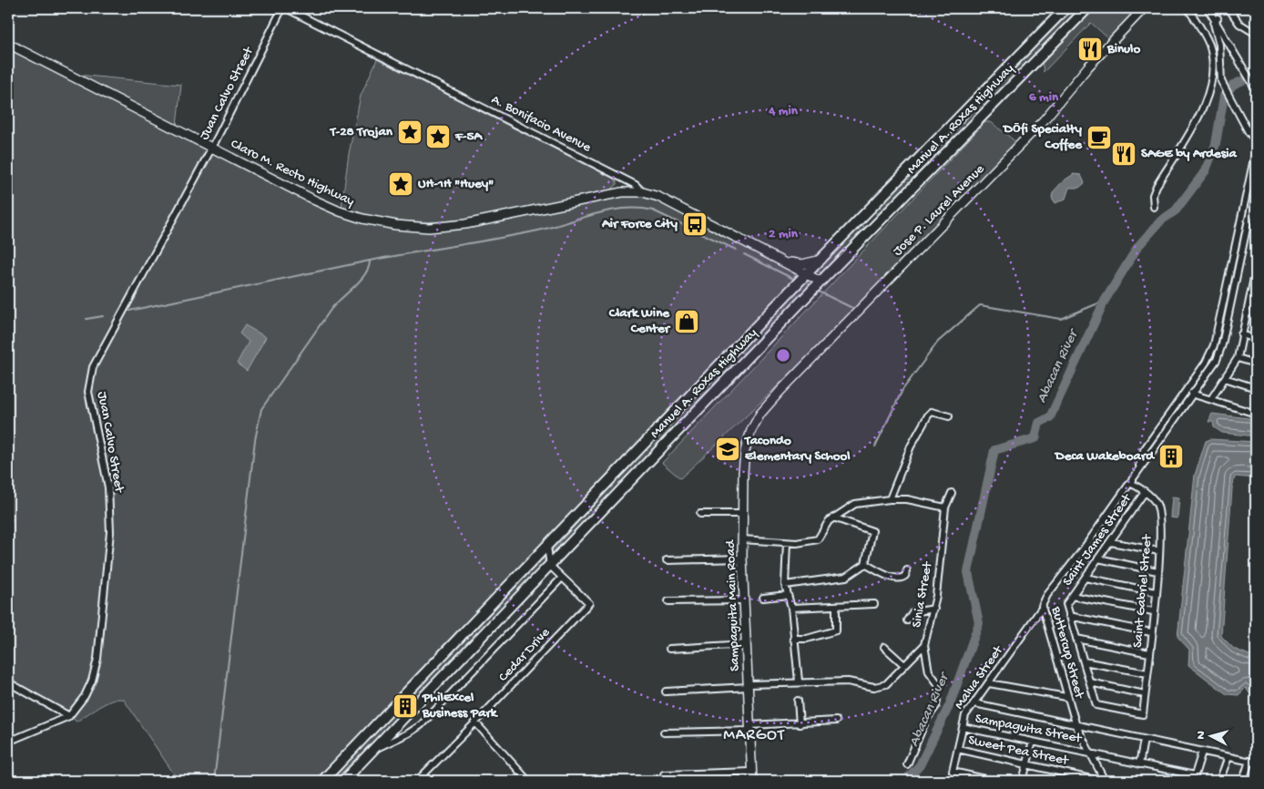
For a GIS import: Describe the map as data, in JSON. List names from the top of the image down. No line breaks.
{"streets":{"main road":["Manuel A. Roxas Highway"],"street":["Juan Calvo Street","A. Bonifacio Avenue","Claro M. Recto Highway","Jose P. Laurel Avenue","Saint James Street","Saint Gabriel Street","Sinia Street","Sampaguita Main Road","Buttercup Street","Cedar Drive","Malva Street","Sampaguita Street","Sweet Pea Street"]},"crossings":[["Juan Calvo Street","Claro M. Recto Highway"],["Manuel A. Roxas Highway","A. Bonifacio Avenue"],["A. Bonifacio Avenue","Claro M. Recto Highway"],["Jose P. Laurel Avenue","Sampaguita Main Road"],["Saint James Street","Saint Gabriel Street"],["Saint Gabriel Street","Malva Street"],["Sinia Street","Sampaguita Main Road"],["Buttercup Street","Malva Street"],["Buttercup Street","Sampaguita Street"],["Malva Street","Sampaguita Street"],["Malva Street","Sweet Pea Street"]],"districts":["MARGOT"],"water":["Abacan River"],"places":{"restaurant":["Binulo","SAGE by Ardesia"],"place":["T-28 Trojan","F-5A","UH-1H \"Huey\""],"cafe":["Dōfi Specialty Coffee"],"bus stop":["Air Force City"],"shop":["Clark Wine Center"],"school or university":["Tacondo Elementary School"],"building":["Deca Wakeboard","PhilExcel Business Park"]},"north":"left","rings":["6 min","4 min","2 min"]}
